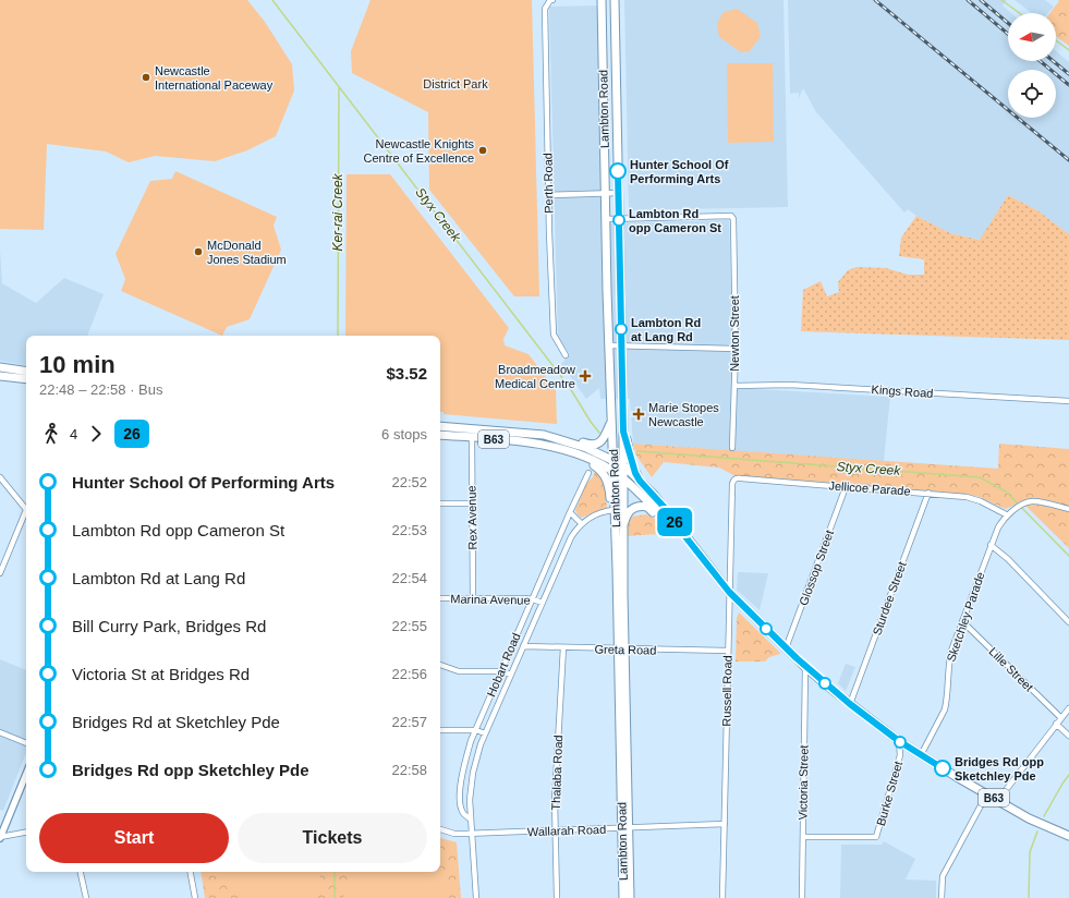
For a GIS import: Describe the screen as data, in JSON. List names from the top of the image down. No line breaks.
{"streets":{"main road":["Lambton Road","B63"],"street":["Perth Road","Newton Street","Kings Road","Jellicoe Parade","Rex Avenue","Glossop Street","Sturdee Street","Marina Avenue","Sketchley Parade","Greta Road","Hobart Road","Lille Street","Russell Road","Thalaba Road","Victoria Street","Burke Street","Wallarah Road"]},"crossings":[["Lambton Road","Newton Street"],["Lambton Road","B63"],["Lambton Road","Greta Road"],["Lambton Road","Hobart Road"],["Lambton Road","Wallarah Road"],["Newton Street","Kings Road"],["B63","Rex Avenue"],["B63","Glossop Street"],["B63","Sturdee Street"],["B63","Sketchley Parade"],["B63","Russell Road"],["B63","Victoria Street"],["B63","Burke Street"],["Jellicoe Parade","Glossop Street"],["Jellicoe Parade","Sturdee Street"],["Jellicoe Parade","Sketchley Parade"],["Jellicoe Parade","Russell Road"],["Rex Avenue","Marina Avenue"],["Marina Avenue","Hobart Road"],["Sketchley Parade","Lille Street"],["Greta Road","Hobart Road"],["Greta Road","Russell Road"],["Greta Road","Thalaba Road"],["Hobart Road","Wallarah Road"],["Russell Road","Wallarah Road"],["Thalaba Road","Wallarah Road"],["Victoria Street","Burke Street"]],"water":["Ker-rai Creek","Styx Creek"],"parks":["District Park"],"places":{"other":["Newcastle International Paceway","Newcastle Knights Centre of Excellence","Hunter School Of Performing Arts","Lambton Rd opp Cameron St","McDonald Jones Stadium","Lambton Rd at Lang Rd","Bridges Rd opp Sketchley Pde"],"health":["Broadmeadow Medical Centre","Marie Stopes Newcastle"]},"lines":["bus line 26"],"north":"left","page":{"on_map":"26","heading":["10 min","22:48 – 22:58 · Bus","$3.52"],"legs":["4","26","6 stops"],"list":[{"name":"Hunter School Of Performing Arts","value":"22:52"},{"name":"Lambton Rd opp Cameron St","value":"22:53"},{"name":"Lambton Rd at Lang Rd","value":"22:54"},{"name":"Bill Curry Park, Bridges Rd","value":"22:55"},{"name":"Victoria St at Bridges Rd","value":"22:56"},{"name":"Bridges Rd at Sketchley Pde","value":"22:57"},{"name":"Bridges Rd opp Sketchley Pde","value":"22:58"}],"buttons":["Start","Tickets"]}}
